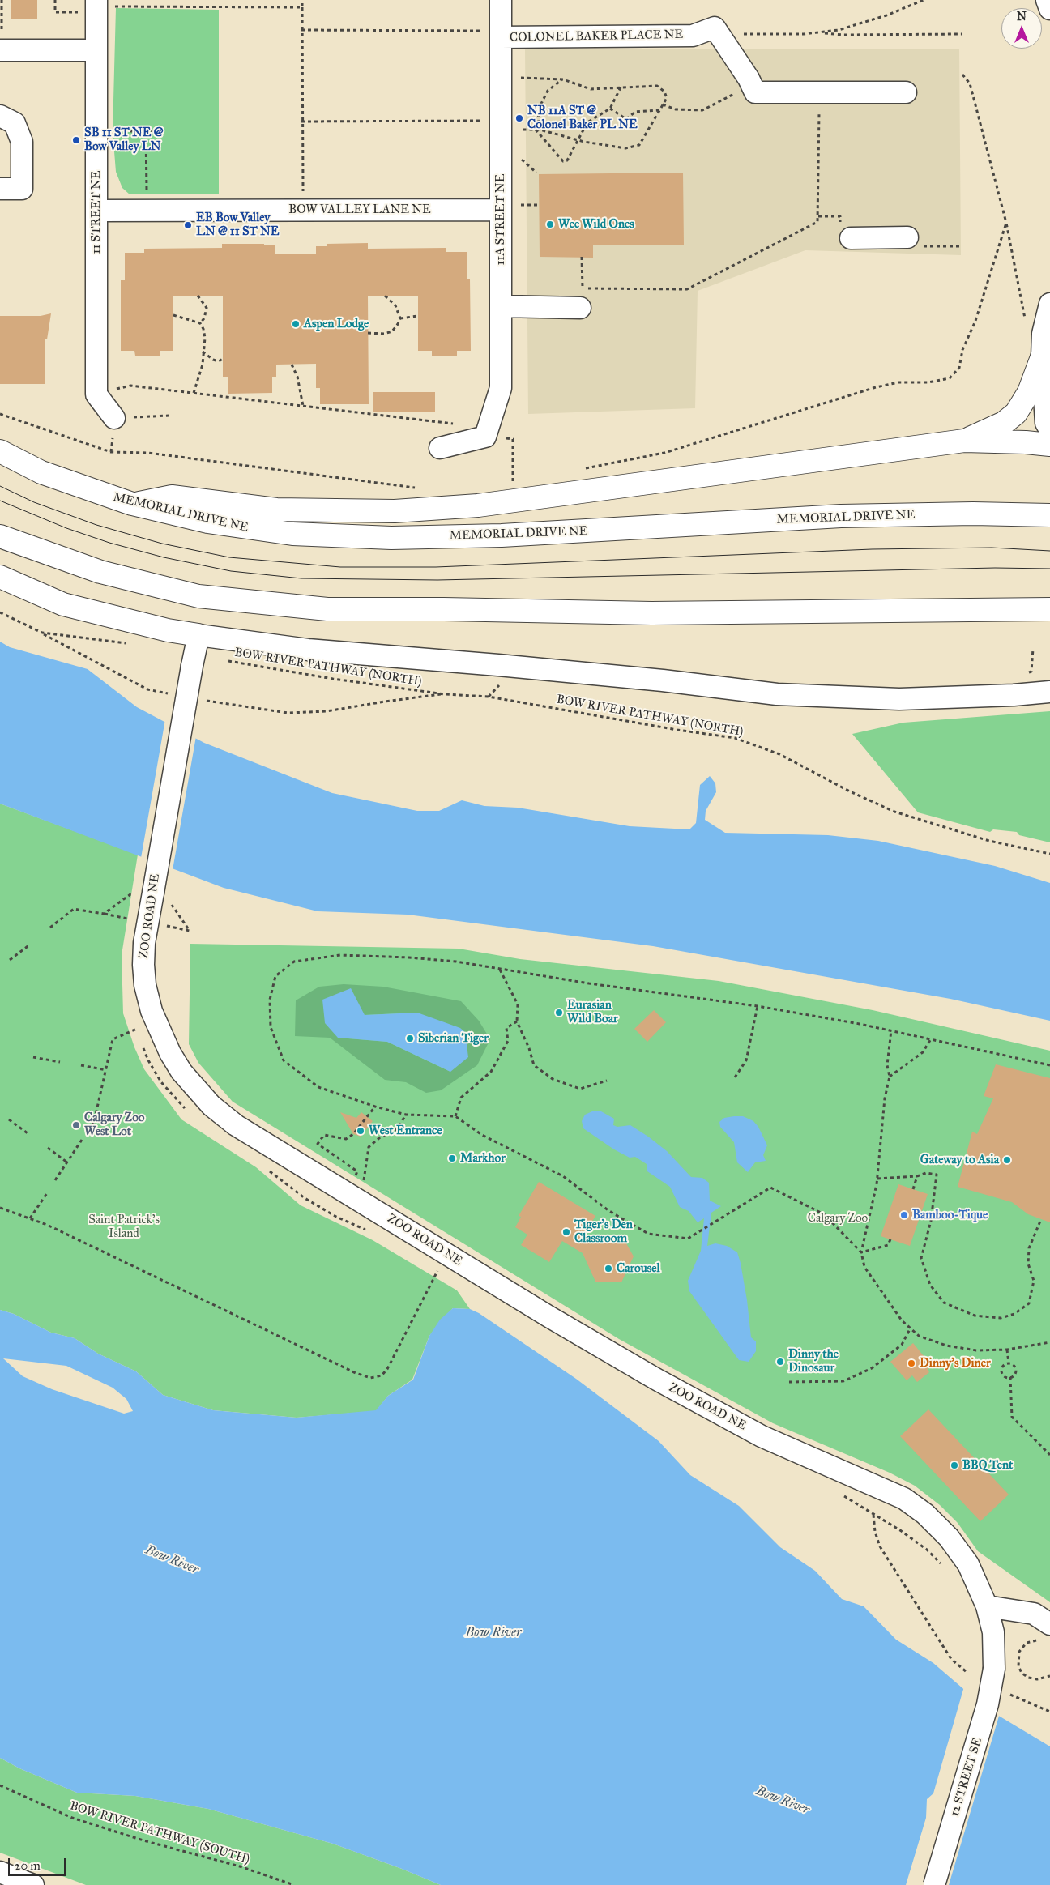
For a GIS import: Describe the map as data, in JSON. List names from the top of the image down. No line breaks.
{"streets":{"highway":["MEMORIAL DRIVE NE"],"street":["COLONEL BAKER PLACE NE","BOW VALLEY LANE NE","11 STREET NE","11A STREET NE","ZOO ROAD NE","12 STREET SE"],"path":["BOW RIVER PATHWAY (NORTH)","BOW RIVER PATHWAY (SOUTH)"]},"crossings":[["COLONEL BAKER PLACE NE","11A STREET NE"],["BOW VALLEY LANE NE","11 STREET NE"],["BOW VALLEY LANE NE","11A STREET NE"],["ZOO ROAD NE","12 STREET SE"]],"water":["Bow River"],"parks":["Calgary Zoo","Saint Patrick's Island"],"places":["NB 11A ST @ Colonel Baker PL NE","SB 11 ST NE @ Bow Valley LN","Wee Wild Ones","EB Bow Valley LN @ 11 ST NE","Aspen Lodge","Eurasian Wild Boar","Siberian Tiger","Calgary Zoo West Lot","West Entrance","Markhor","Gateway to Asia","Bamboo-Tique","Tiger's Den Classroom","Carousel","Dinny the Dinosaur","Dinny's Diner","BBQ Tent"],"scale_bar":"20 m","north":"top"}
